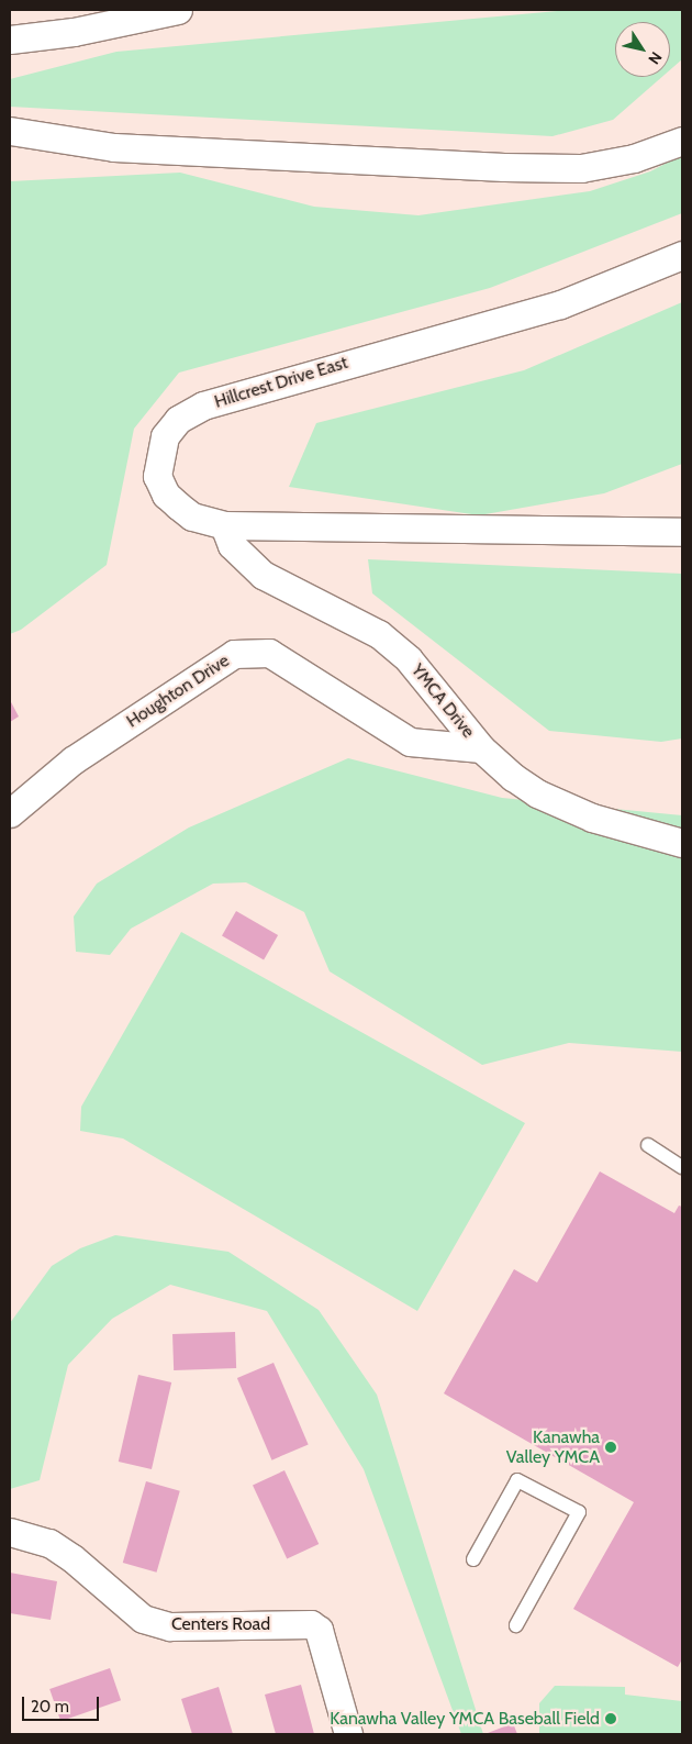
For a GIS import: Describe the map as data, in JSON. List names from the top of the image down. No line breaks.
{"streets":{"street":["Hillcrest Drive East","Houghton Drive","YMCA Drive","Centers Road"]},"crossings":[["Hillcrest Drive East","YMCA Drive"],["Houghton Drive","YMCA Drive"]],"places":["Kanawha Valley YMCA","Kanawha Valley YMCA Baseball Field"],"scale_bar":"20 m","north":"bottom right"}
